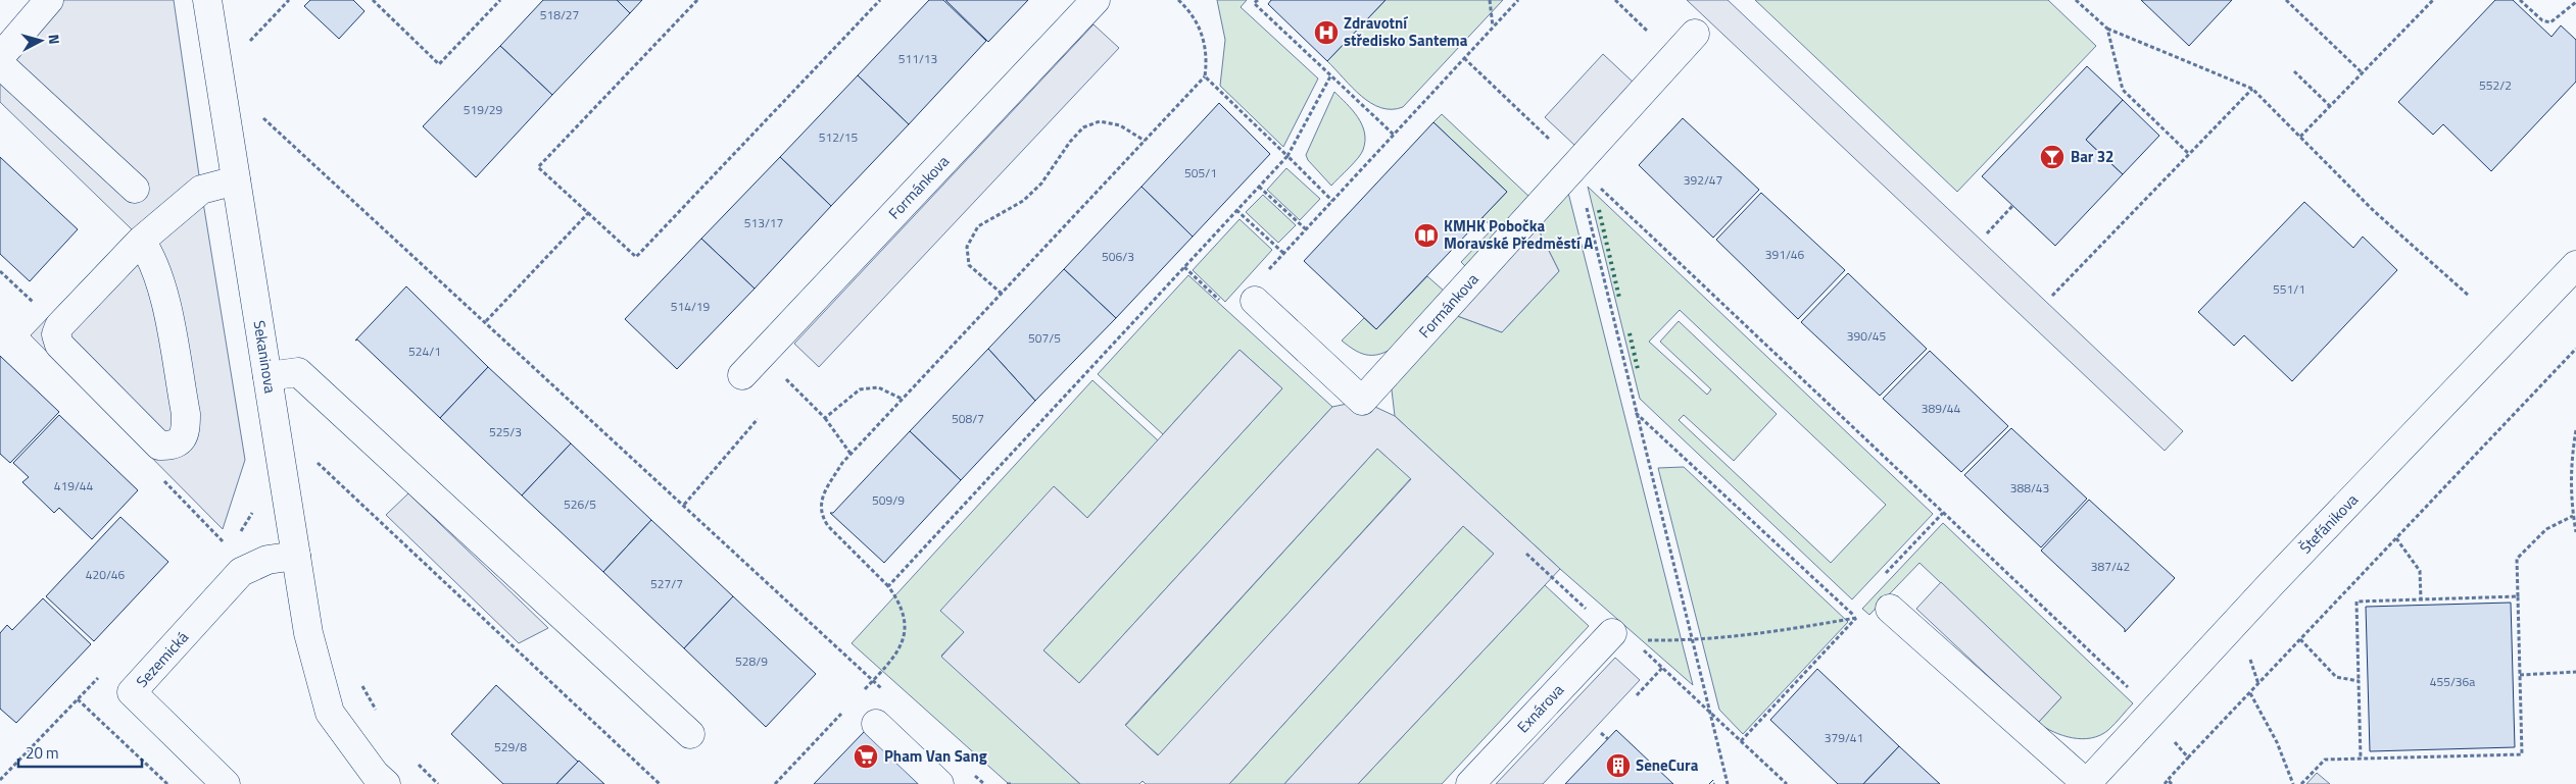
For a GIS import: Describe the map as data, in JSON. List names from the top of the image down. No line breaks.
{"streets":{"street":["Formánkova","Sekaninova","Štefánikova","Sezemická","Exnárova"]},"crossings":[["Sekaninova","Sezemická"]],"places":{"hospital":["Zdravotní středisko Santema"],"bar":["Bar 32"],"library":["KMHK Pobočka Moravské Předměstí A"],"supermarket":["Pham Van Sang"],"building":["SeneCura"]},"house_numbers":["518/27","511/13","552/2","519/29","512/15","505/1","392/47","513/17","391/46","506/3","551/1","514/19","390/45","507/5","524/1","389/44","508/7","525/3","419/44","388/43","509/9","526/5","387/42","420/46","527/7","528/9","455/36a","379/41","529/8"],"scale_bar":"20 m","north":"right"}
